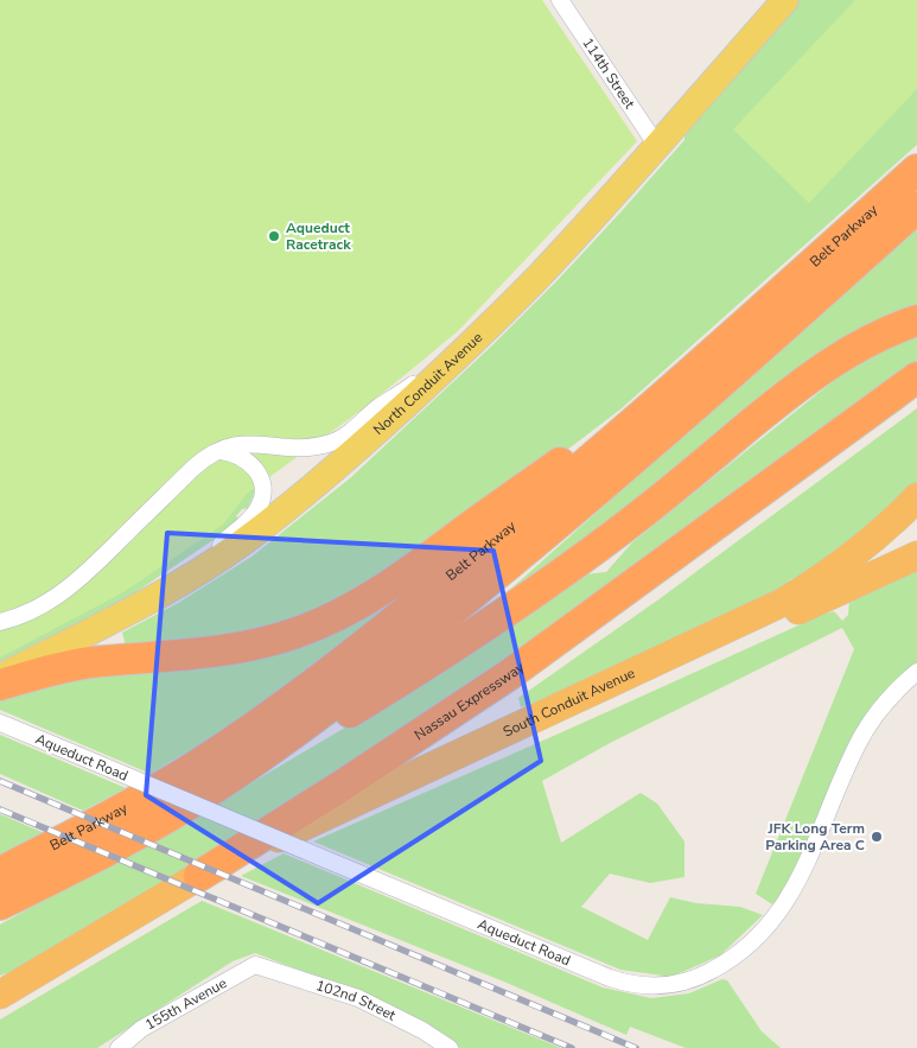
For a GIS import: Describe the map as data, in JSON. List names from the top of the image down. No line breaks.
{"streets":{"highway":["Belt Parkway","Nassau Expressway","South Conduit Avenue"],"main road":["North Conduit Avenue"],"street":["114th Street","Aqueduct Road","102nd Street","155th Avenue"]},"crossings":[["114th Street","North Conduit Avenue"],["Nassau Expressway","South Conduit Avenue"],["102nd Street","155th Avenue"]],"places":["Aqueduct Racetrack","JFK Long Term Parking Area C"]}
